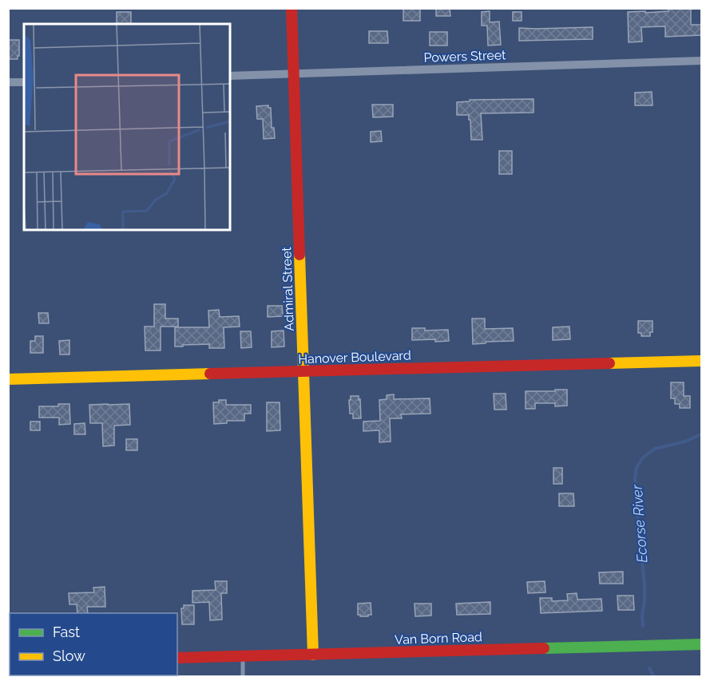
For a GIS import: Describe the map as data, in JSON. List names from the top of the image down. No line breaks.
{"streets":{"street":["Powers Street","Admiral Street","Hanover Boulevard","Van Born Road"]},"crossings":[["Powers Street","Admiral Street"],["Admiral Street","Hanover Boulevard"],["Admiral Street","Van Born Road"]],"water":["Ecorse River"],"legend":["Fast","Slow"]}
